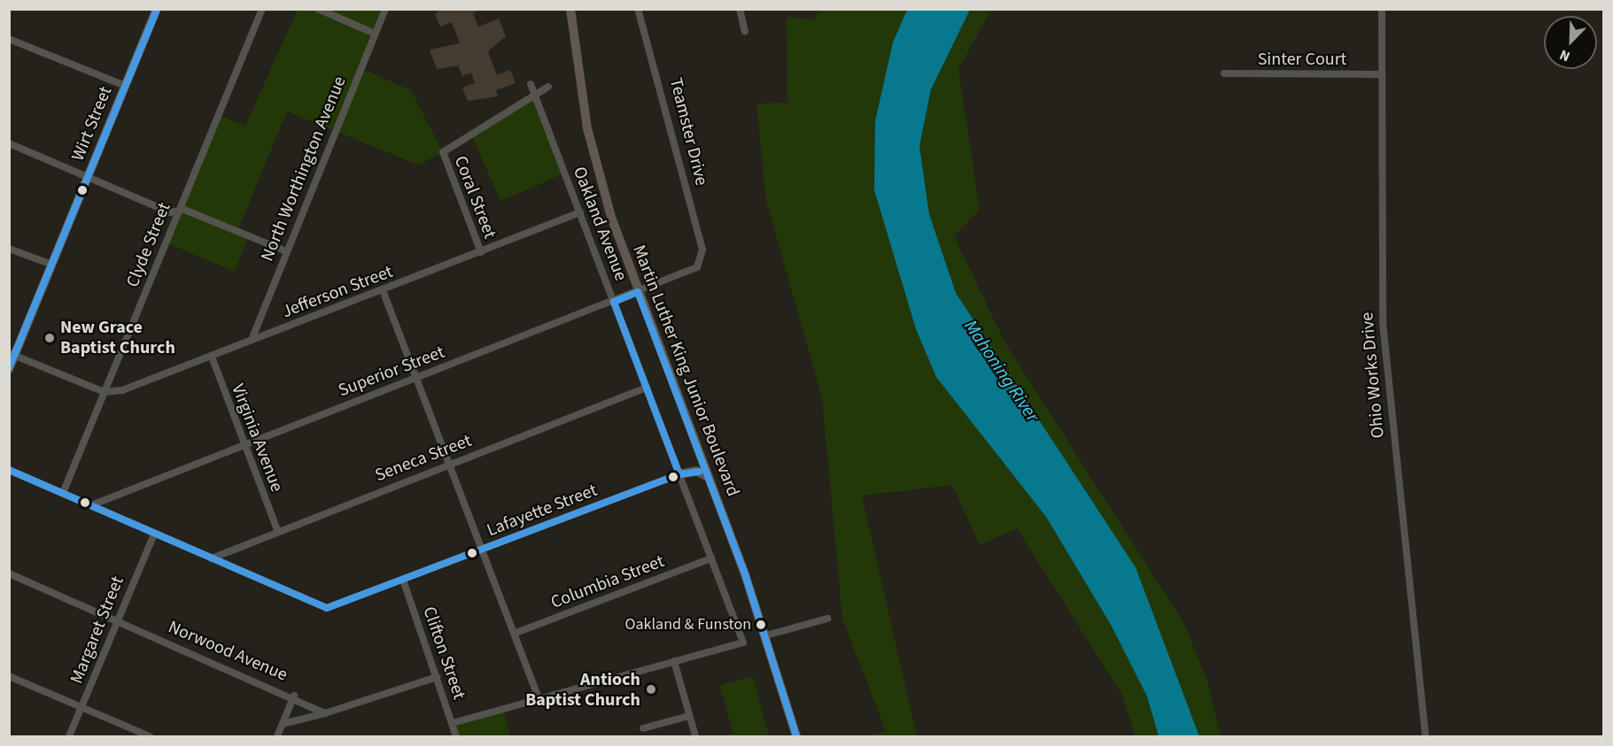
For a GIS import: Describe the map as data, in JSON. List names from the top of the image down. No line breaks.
{"streets":{"main road":["Wirt Street","Martin Luther King Junior Boulevard"],"street":["Sinter Court","Teamster Drive","North Worthington Avenue","Coral Street","Oakland Avenue","Clyde Street","Jefferson Street","Superior Street","Ohio Works Drive","Virginia Avenue","Seneca Street","Lafayette Street","Columbia Street","Margaret Street","Norwood Avenue","Clifton Street"]},"crossings":[["Sinter Court","Ohio Works Drive"],["Teamster Drive","Superior Street"],["North Worthington Avenue","Jefferson Street"],["Coral Street","Oakland Avenue"],["Coral Street","Jefferson Street"],["Oakland Avenue","Jefferson Street"],["Oakland Avenue","Superior Street"],["Oakland Avenue","Seneca Street"],["Oakland Avenue","Lafayette Street"],["Oakland Avenue","Columbia Street"],["Clyde Street","Jefferson Street"],["Jefferson Street","Virginia Avenue"],["Martin Luther King Junior Boulevard","Superior Street"],["Superior Street","Virginia Avenue"],["Virginia Avenue","Seneca Street"],["Seneca Street","Lafayette Street"],["Lafayette Street","Clifton Street"],["Margaret Street","Norwood Avenue"]],"water":["Mahoning River"],"places":["New Grace Baptist Church","Oakland & Funston","Antioch Baptist Church"],"north":"bottom left"}
